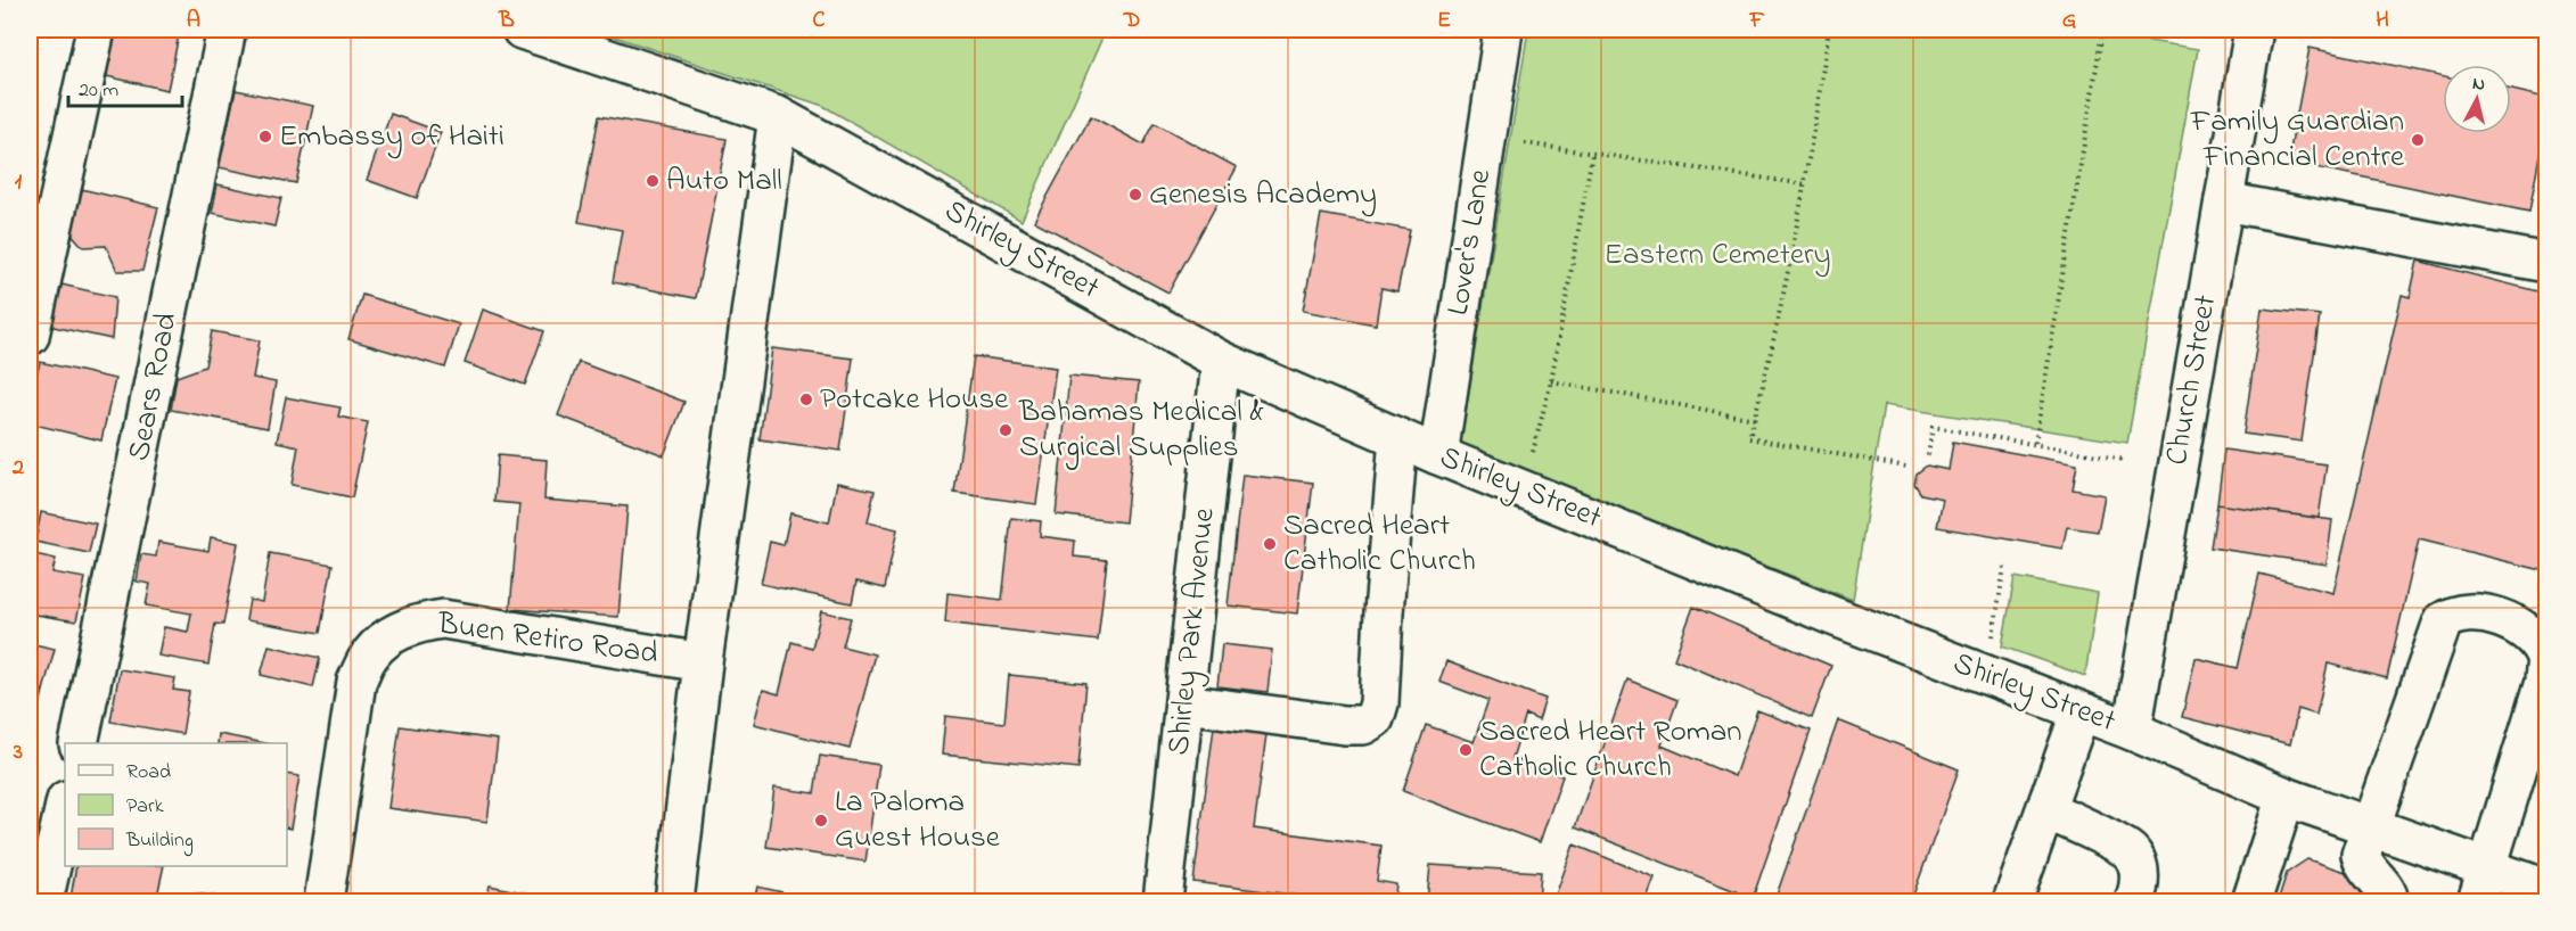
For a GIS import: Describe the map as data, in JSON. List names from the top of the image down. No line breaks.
{"streets":{"main road":["Lover's Lane","Shirley Street","Church Street","Sears Road","Shirley Park Avenue","Buen Retiro Road"]},"crossings":[["Lover's Lane","Shirley Street"],["Shirley Street","Church Street"],["Shirley Street","Shirley Park Avenue"],["Shirley Street","Buen Retiro Road"]],"parks":["Eastern Cemetery"],"places":["Embassy of Haiti","Family Guardian Financial Centre","Auto Mall","Genesis Academy","Potcake House","Bahamas Medical & Surgical Supplies","Sacred Heart Catholic Church","Sacred Heart Roman Catholic Church","La Paloma Guest House"],"legend":["Road","Park","Building"],"scale_bar":"20 m","north":"top","grid":{"columns":["A","B","C","D","E","F","G","H"],"rows":["1","2","3"]}}
